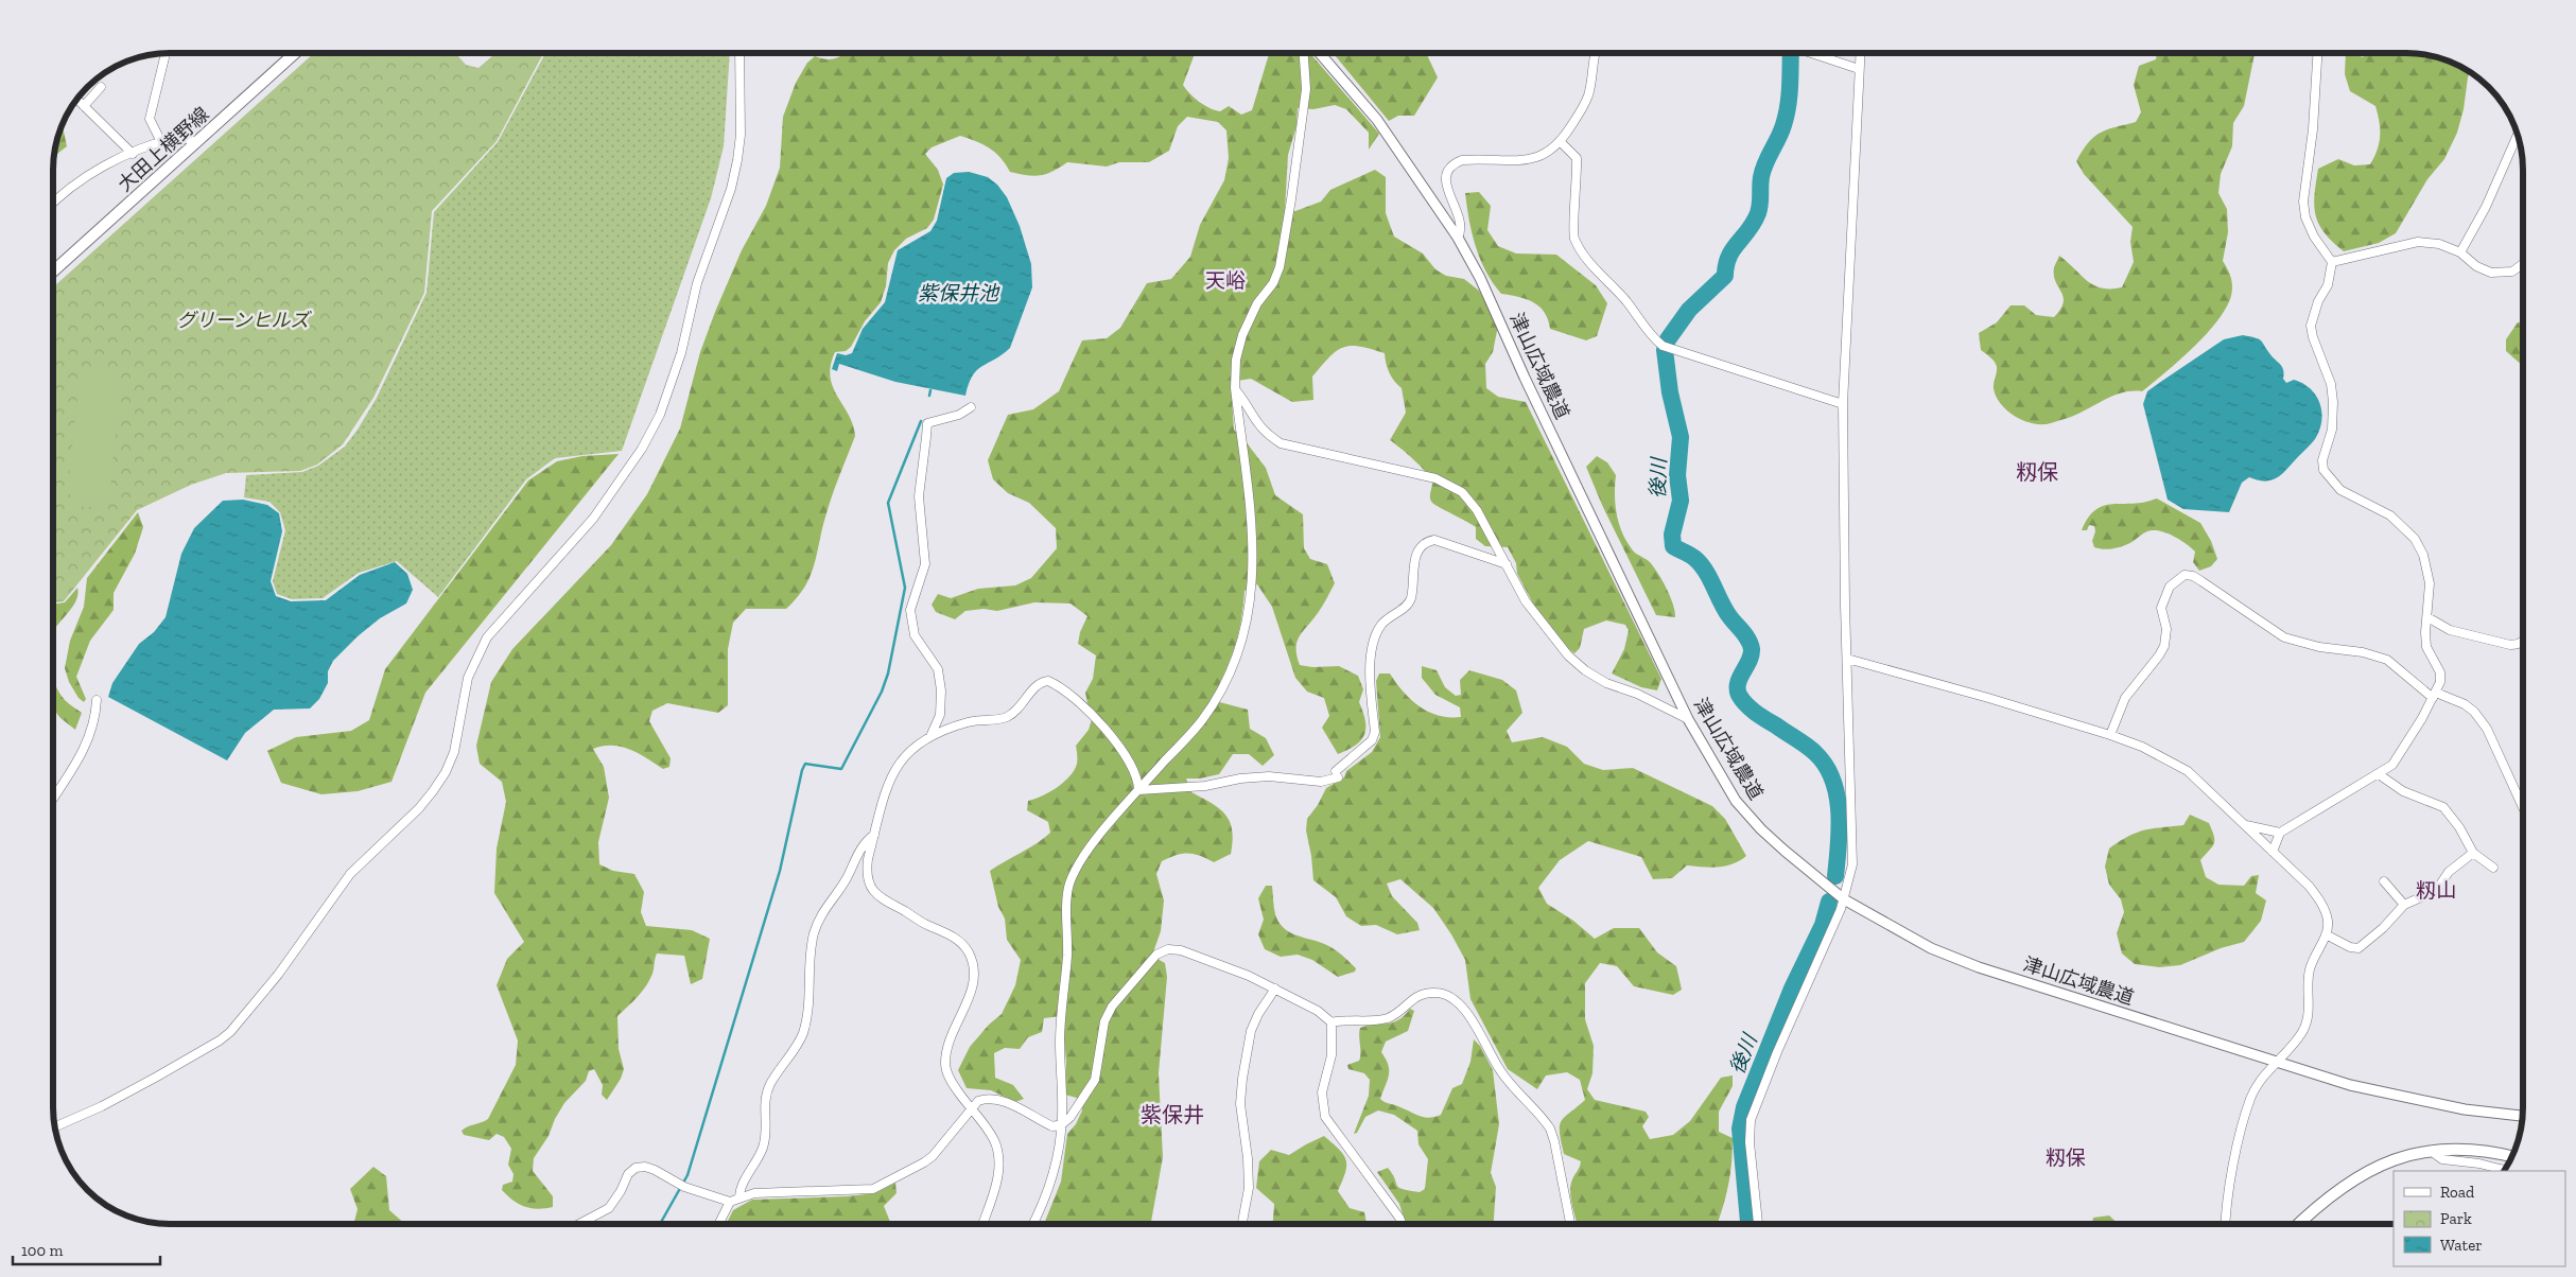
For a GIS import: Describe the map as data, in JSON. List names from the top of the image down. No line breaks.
{"streets":{"main road":["大田上横野線"],"street":["津山広域農道"]},"districts":["天峪","籾保","籾山","紫保井","籾保"],"water":["紫保井池","後川"],"parks":["グリーンヒルズ"],"legend":["Road","Park","Water"],"scale_bar":"100 m"}
